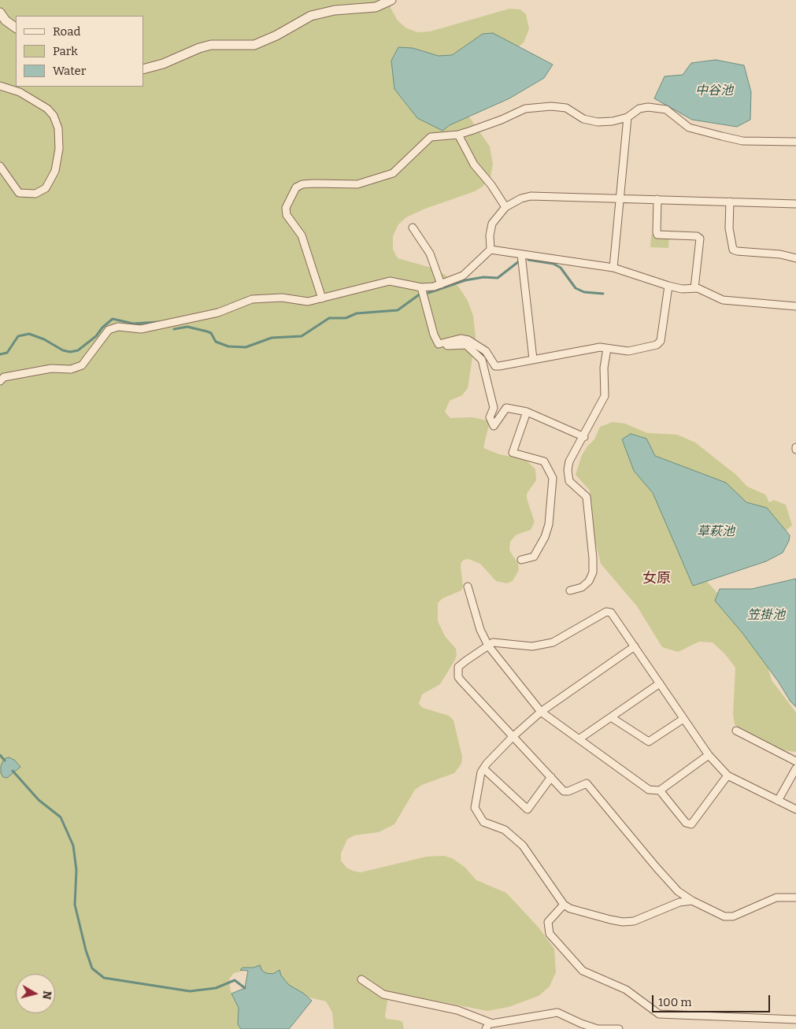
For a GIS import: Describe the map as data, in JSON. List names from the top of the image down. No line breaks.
{"districts":["女原"],"water":["中谷池","草萩池","笠掛池"],"legend":["Road","Park","Water"],"scale_bar":"100 m","north":"right"}
